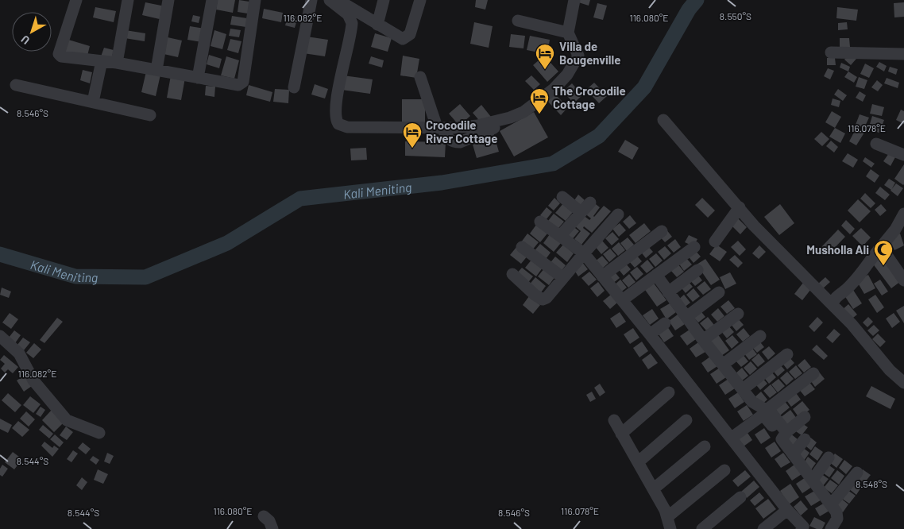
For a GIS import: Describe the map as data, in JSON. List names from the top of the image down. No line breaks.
{"water":["Kali Meniting"],"places":{"hotel":["Villa de Bougenville","The Crocodile Cottage","Crocodile River Cottage"],"mosque":["Musholla Ali"]},"north":"bottom left","coordinates":["8.550°S","116.082°E","116.080°E","8.546°S","116.078°E","8.544°S","8.548°S"]}
